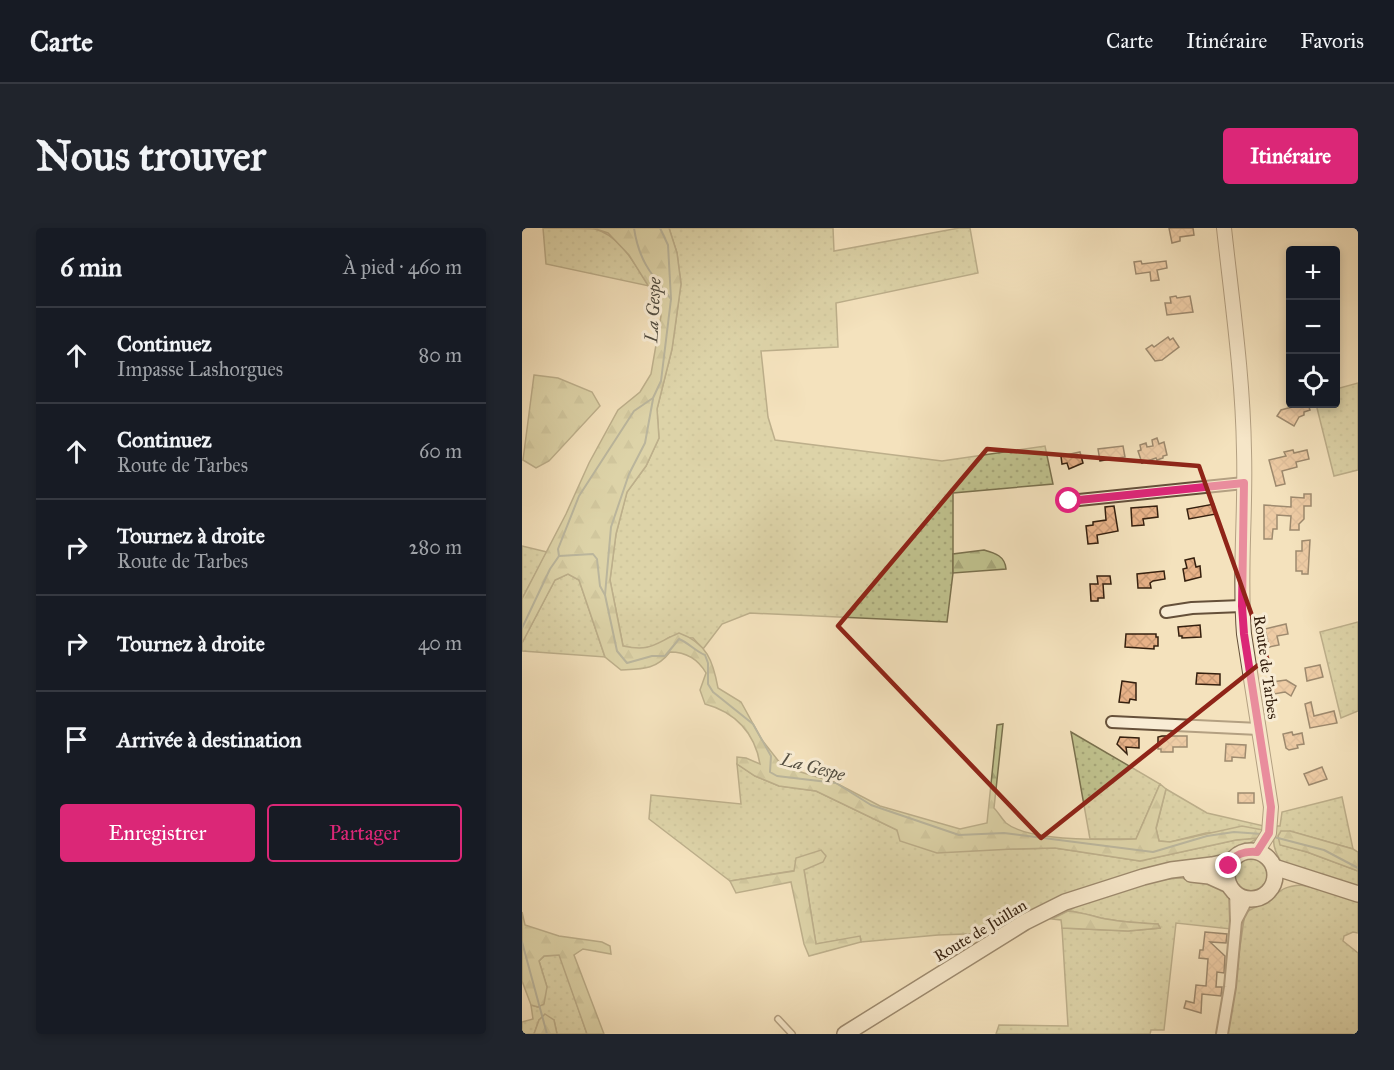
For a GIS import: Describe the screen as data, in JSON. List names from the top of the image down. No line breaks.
{"streets":{"main road":["Route de Juillan"],"street":["Route de Tarbes"]},"crossings":[["Route de Tarbes","Route de Juillan"]],"water":["La Gespe"],"page":{"header":"Carte","nav":["Carte","Itinéraire","Favoris"],"buttons":["Itinéraire",["Enregistrer","Partager"]],"title":"Nous trouver","heading":["6 min","À pied · 460 m"],"map_buttons":["+","−"],"list":[["Continuez","Impasse Lashorgues","80 m"],["Continuez","Route de Tarbes","60 m"],["Tournez à droite","Route de Tarbes","280 m"],["Tournez à droite","40 m"],"Arrivée à destination"]}}
